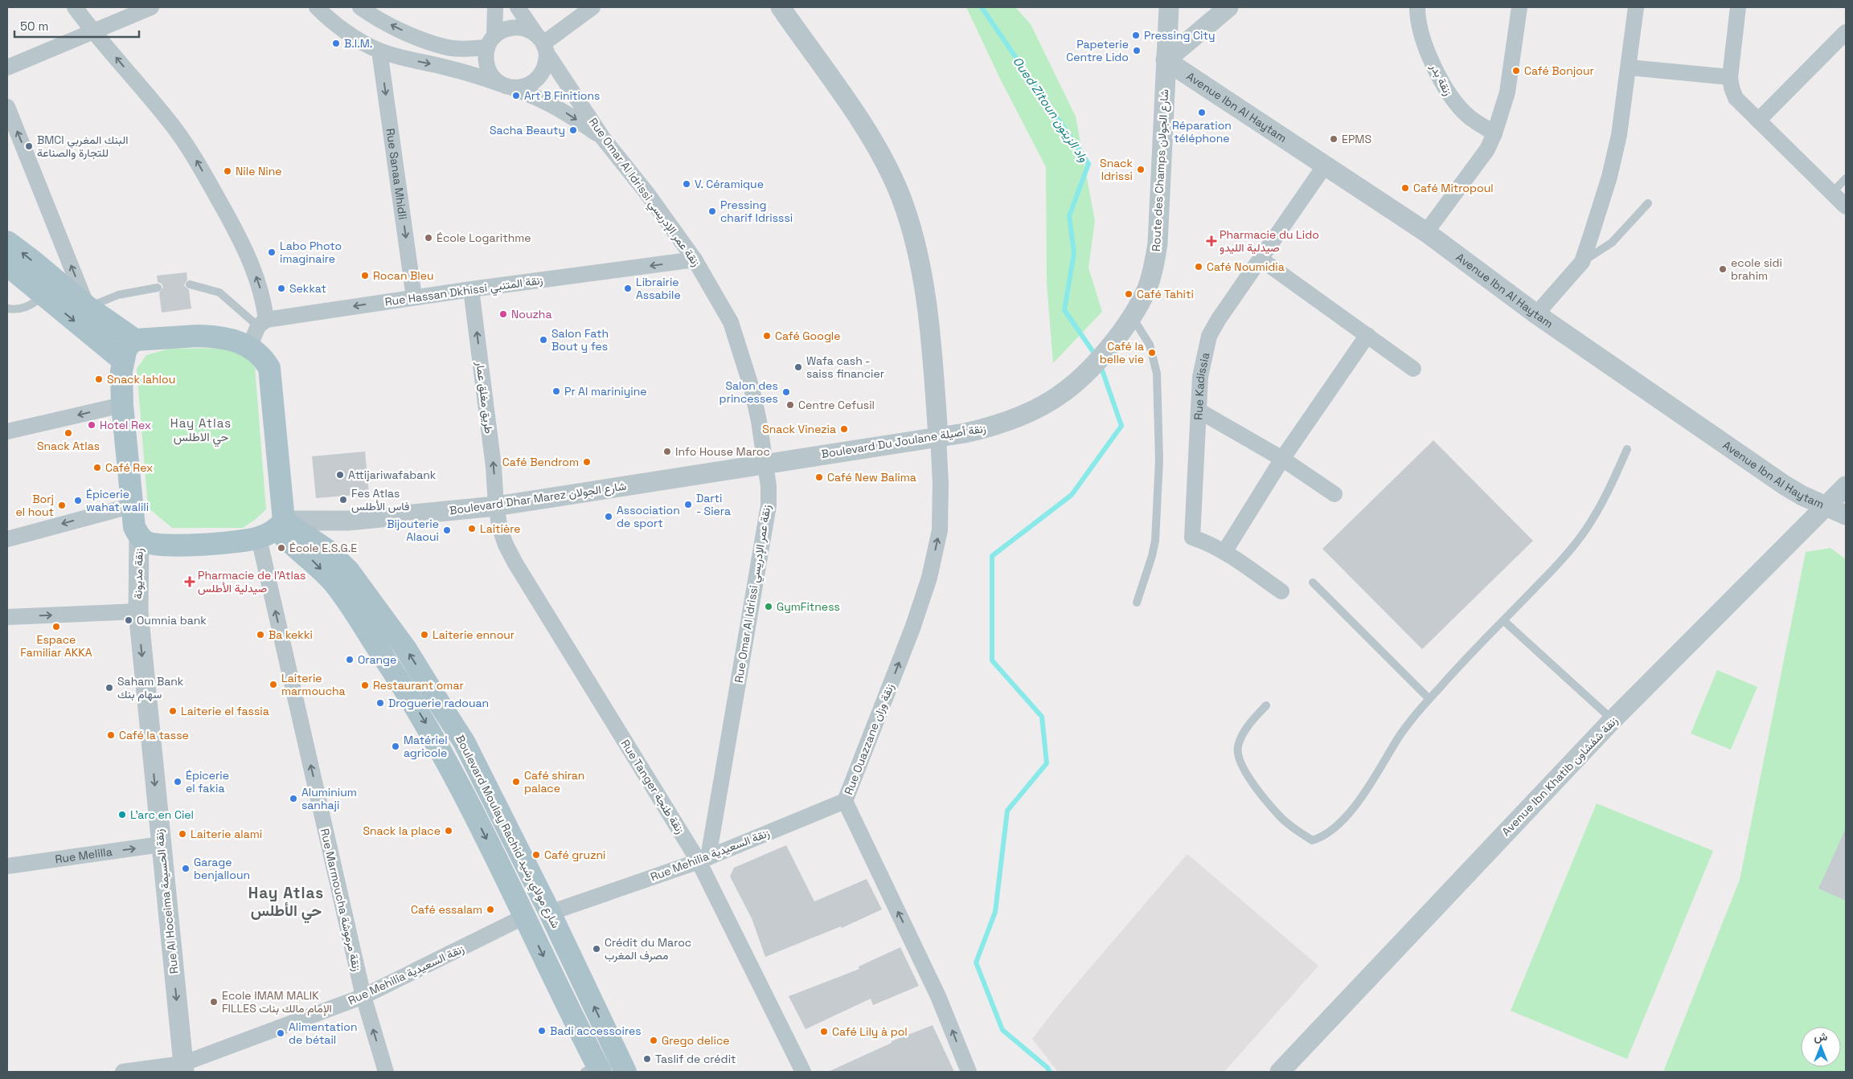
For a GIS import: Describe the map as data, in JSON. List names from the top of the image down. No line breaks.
{"streets":{"main road":["Boulevard Moulay Rachid شارع مولاي رشيد"],"street":["زنقة بدر","Avenue Ibn Al Haytam","Route des Champs شارع الجولان","Rue Sanaa Mhidli","Rue Omar Al Idrissi زنقة عمر الإدريسي","Rue Hassan Dkhissi زنقة المتنبي","Rue Kadissia","طريق مغلق عمار","Boulevard Du Joulane زنقة أصيلة","Boulevard Dhar Marez شارع الجولان","زنقة مديونة","Rue Ouazzane زنقة وزان","Avenue Ibn Khatib زنقة شفشاون","Rue Tanger زنقة طنجة","Rue Mehilia زنقة السعيدية","Rue Melilla","Rue Marmoucha زنقة مرموشة","Rue Al Hoceima زنقة الحسيمة"]},"crossings":[["Avenue Ibn Al Haytam","Route des Champs شارع الجولان"],["Avenue Ibn Al Haytam","Rue Kadissia"],["Avenue Ibn Al Haytam","Avenue Ibn Khatib زنقة شفشاون"],["Route des Champs شارع الجولان","Boulevard Du Joulane زنقة أصيلة"],["Rue Sanaa Mhidli","Rue Hassan Dkhissi زنقة المتنبي"],["Rue Omar Al Idrissi زنقة عمر الإدريسي","Rue Hassan Dkhissi زنقة المتنبي"],["Rue Omar Al Idrissi زنقة عمر الإدريسي","Boulevard Du Joulane زنقة أصيلة"],["Rue Omar Al Idrissi زنقة عمر الإدريسي","Boulevard Dhar Marez شارع الجولان"],["Rue Omar Al Idrissi زنقة عمر الإدريسي","Rue Tanger زنقة طنجة"],["Rue Omar Al Idrissi زنقة عمر الإدريسي","Rue Mehilia زنقة السعيدية"],["Rue Hassan Dkhissi زنقة المتنبي","طريق مغلق عمار"],["طريق مغلق عمار","Boulevard Dhar Marez شارع الجولان"],["طريق مغلق عمار","Rue Tanger زنقة طنجة"],["Boulevard Du Joulane زنقة أصيلة","Boulevard Dhar Marez شارع الجولان"],["Boulevard Du Joulane زنقة أصيلة","Rue Ouazzane زنقة وزان"],["Boulevard Dhar Marez شارع الجولان","Rue Tanger زنقة طنجة"],["Boulevard Dhar Marez شارع الجولان","Boulevard Moulay Rachid شارع مولاي رشيد"],["Boulevard Dhar Marez شارع الجولان","Rue Marmoucha زنقة مرموشة"],["زنقة مديونة","Rue Al Hoceima زنقة الحسيمة"],["Rue Ouazzane زنقة وزان","Rue Mehilia زنقة السعيدية"],["Rue Tanger زنقة طنجة","Rue Mehilia زنقة السعيدية"],["Boulevard Moulay Rachid شارع مولاي رشيد","Rue Mehilia زنقة السعيدية"],["Boulevard Moulay Rachid شارع مولاي رشيد","Rue Marmoucha زنقة مرموشة"],["Rue Mehilia زنقة السعيدية","Rue Marmoucha زنقة مرموشة"],["Rue Mehilia زنقة السعيدية","Rue Al Hoceima زنقة الحسيمة"],["Rue Melilla","Rue Al Hoceima زنقة الحسيمة"]],"one_way":["Rue Sanaa Mhidli","Rue Hassan Dkhissi زنقة المتنبي","طريق مغلق عمار","Rue Ouazzane زنقة وزان","Rue Melilla","Rue Marmoucha زنقة مرموشة","Rue Al Hoceima زنقة الحسيمة"],"districts":["Hay Atlas حي الاطلس","Hay Atlas حي الأطلس"],"water":["Oued Zitoun واد الزيتون"],"places":{"other":["Pressing City","B.I.M.","Papeterie Centre Lido","Café Bonjour","Art B Finitions","Réparation téléphone","Sacha Beauty","EPMS","BMCI البنك المغربي للتجارة والصناعة","Snack Idrissi","Nile Nine","V. Céramique","Café Mitropoul","Pressing charif Idrisssi","École Logarithme","Labo Photo imaginaire","Café Noumidia","ecole sidi brahim","Rocan Bleu","Sekkat","Librairie Assabile","Café Tahiti","Nouzha","Café Google","Salon Fath Bout y fes","Café la belle vie","Wafa cash - saiss financier","Snack lahlou","Pr Al mariniyine","Salon des princesses","Centre Cefusil","Hotel Rex","Snack Vinezia","Snack Atlas","Info House Maroc","Café Bendrom","Café Rex","Attijariwafabank","Café New Balima","Fes Atlas فاس الأطلس","Épicerie wahat walili","Darti - Siera","Borj el hout","Association de sport","Laitière","Bijouterie Alaoui","École E.S.G.E","GymFitness","Oumnia bank","Espace Familiar AKKA","Ba kekki","Laiterie ennour","Orange","Laiterie marmoucha","Restaurant omar","Saham Bank سهام بنك","Droguerie radouan","Laiterie el fassia","Café la tasse","Matériel agricole","Épicerie el fakia","Café shiran palace","Aluminium sanhaji","L'arc en Ciel","Snack la place","Laiterie alami","Café gruzni","Garage benjalloun","Café essalam","Crédit du Maroc مصرف المغرب","Ecole IMAM MALIK FILLES الإمام مالك بنات","Badi accessoires","Café Lily à pol","Alimentation de bétail","Grego delice","Taslif de crédit"],"health":["Pharmacie du Lido صيدلية الليدو","Pharmacie de l'Atlas صيدلية الأطلس"]},"scale_bar":"50 m","north":"top"}
